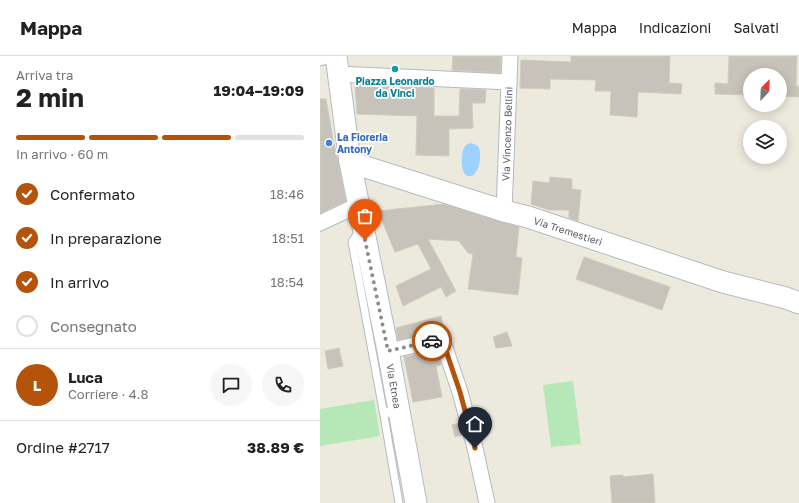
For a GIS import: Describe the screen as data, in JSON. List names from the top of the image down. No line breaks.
{"streets":{"main road":["Via Tremestieri","Via Etnea"],"street":["Via Vincenzo Bellini"]},"crossings":[["Via Vincenzo Bellini","Via Tremestieri"],["Via Tremestieri","Via Etnea"]],"places":["Piazza Leonardo da Vinci","La Fioreria Antony"],"north":"top right","page":{"header":"Mappa","nav":["Mappa","Indicazioni","Salvati"],"heading":["2 min","Arriva tra","19:04–19:09"],"panel":["Luca","Corriere · 4.8","Ordine #2717","38.89 €"],"bar":"In arrivo · 60 m","list":[["Confermato","18:46"],["In preparazione","18:51"],["In arrivo","18:54"],"Consegnato"],"round":"L"}}
